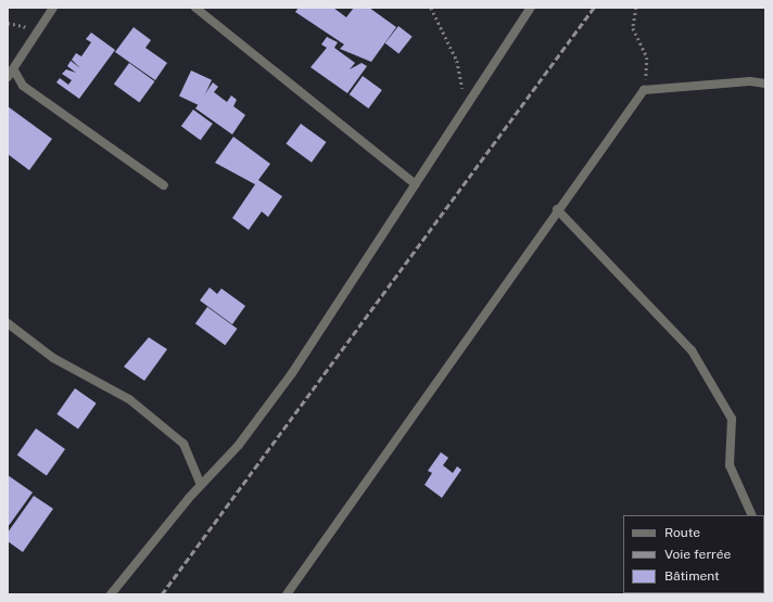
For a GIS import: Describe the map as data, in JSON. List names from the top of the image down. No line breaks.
{"legend":["Route","Voie ferrée","Bâtiment"]}
